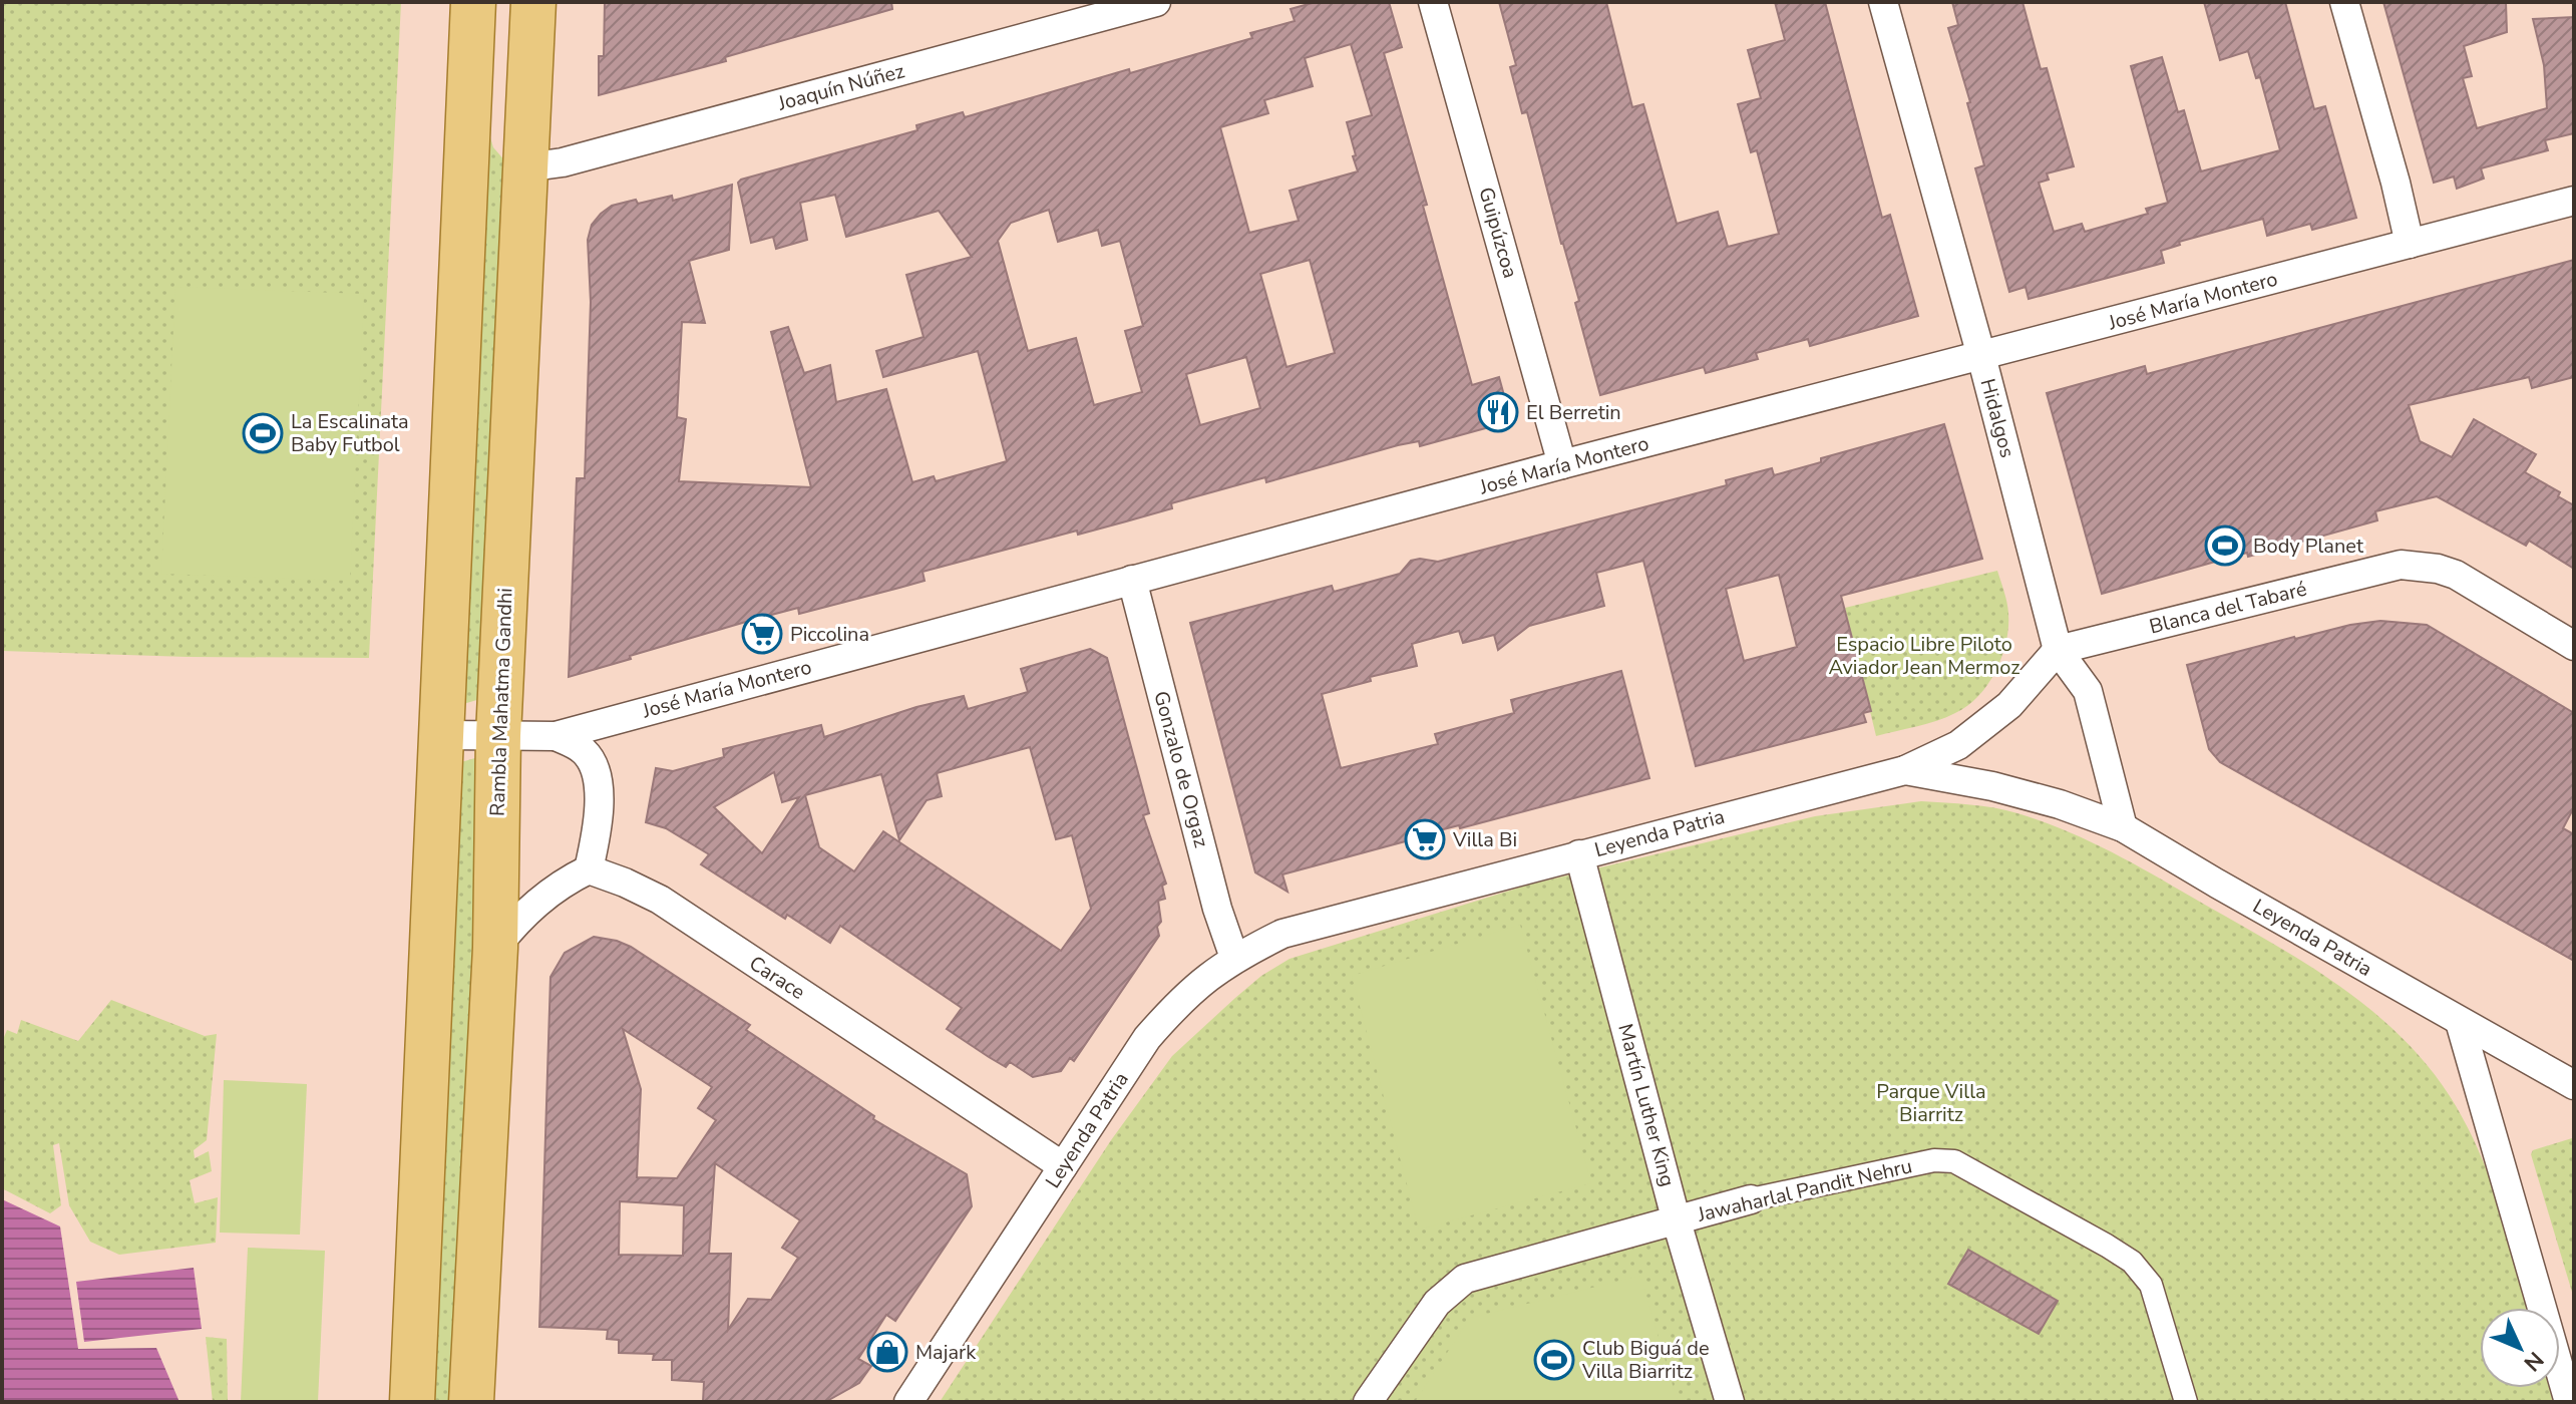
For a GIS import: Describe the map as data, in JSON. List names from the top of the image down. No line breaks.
{"streets":{"main road":["Rambla Mahatma Gandhi"],"street":["Joaquín Núñez","Guipúzcoa","José María Montero","Hidalgos","Blanca del Tabaré","Gonzalo de Orgaz","Leyenda Patria","Carace","Martín Luther King","Jawaharlal Pandit Nehru"]},"crossings":[["Joaquín Núñez","Rambla Mahatma Gandhi"],["Guipúzcoa","José María Montero"],["José María Montero","Hidalgos"],["José María Montero","Rambla Mahatma Gandhi"],["José María Montero","Gonzalo de Orgaz"],["Hidalgos","Blanca del Tabaré"],["Hidalgos","Leyenda Patria"],["Gonzalo de Orgaz","Leyenda Patria"],["Leyenda Patria","Carace"],["Leyenda Patria","Martín Luther King"],["Martín Luther King","Jawaharlal Pandit Nehru"]],"parks":["Espacio Libre Piloto Aviador Jean Mermoz","Parque Villa Biarritz"],"places":{"restaurant":["El Berretin"],"sports":["La Escalinata Baby Futbol","Body Planet","Club Biguá de Villa Biarritz"],"supermarket":["Piccolina","Villa Bi"],"shop":["Majark"]},"north":"bottom right"}
